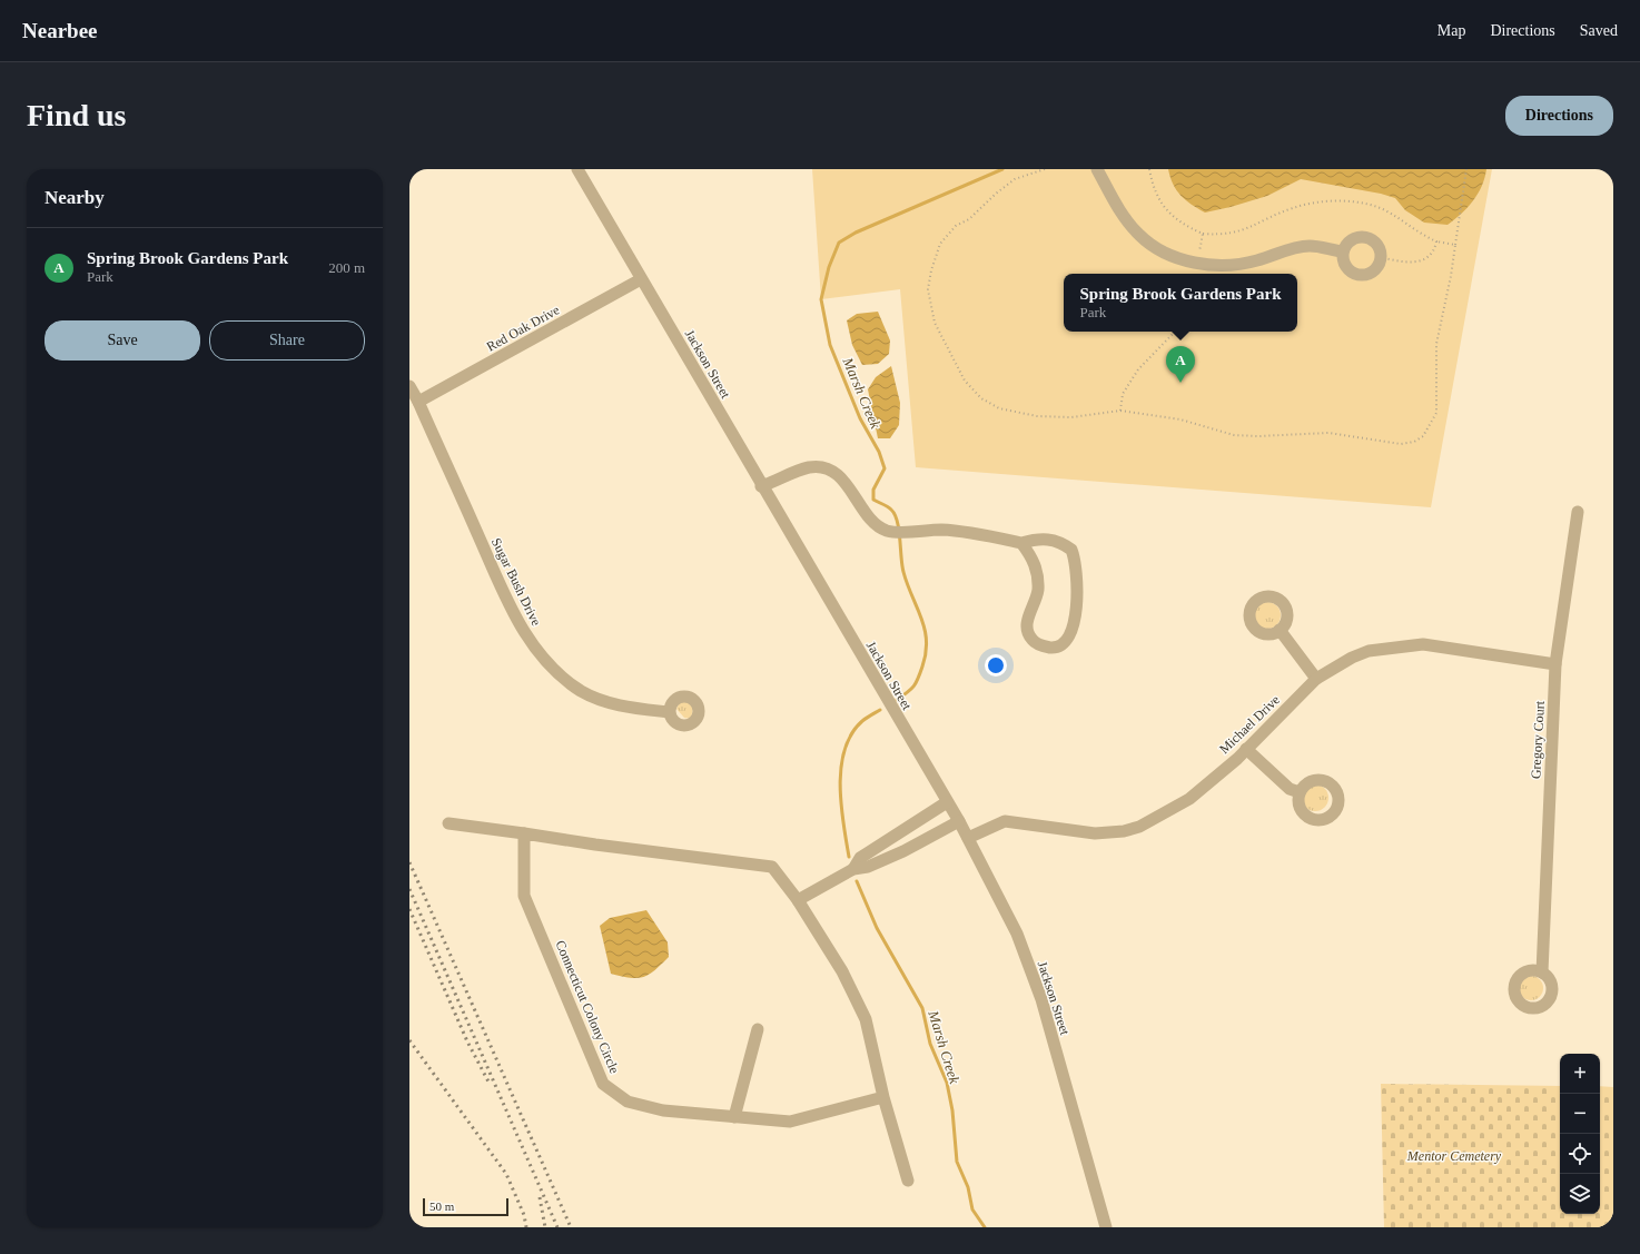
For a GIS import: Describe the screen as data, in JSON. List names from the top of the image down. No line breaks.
{"streets":{"street":["Red Oak Drive","Jackson Street","Sugar Bush Drive","Michael Drive","Gregory Court","Connecticut Colony Circle"]},"crossings":[["Red Oak Drive","Jackson Street"],["Red Oak Drive","Sugar Bush Drive"],["Jackson Street","Michael Drive"],["Michael Drive","Gregory Court"]],"water":["Marsh Creek"],"parks":["Mentor Cemetery"],"scale_bar":"50 m","page":{"header":"Nearbee","nav":["Map","Directions","Saved"],"buttons":["Directions",["Save","Share"]],"title":"Find us","heading":"Nearby","list":[{"mark":"A","name":"Spring Brook Gardens Park","note":"Park","value":"200 m"}],"popup":["Spring Brook Gardens Park","Park"],"pins":"A","map_buttons":["+","−"],"scale":"50 m"}}
